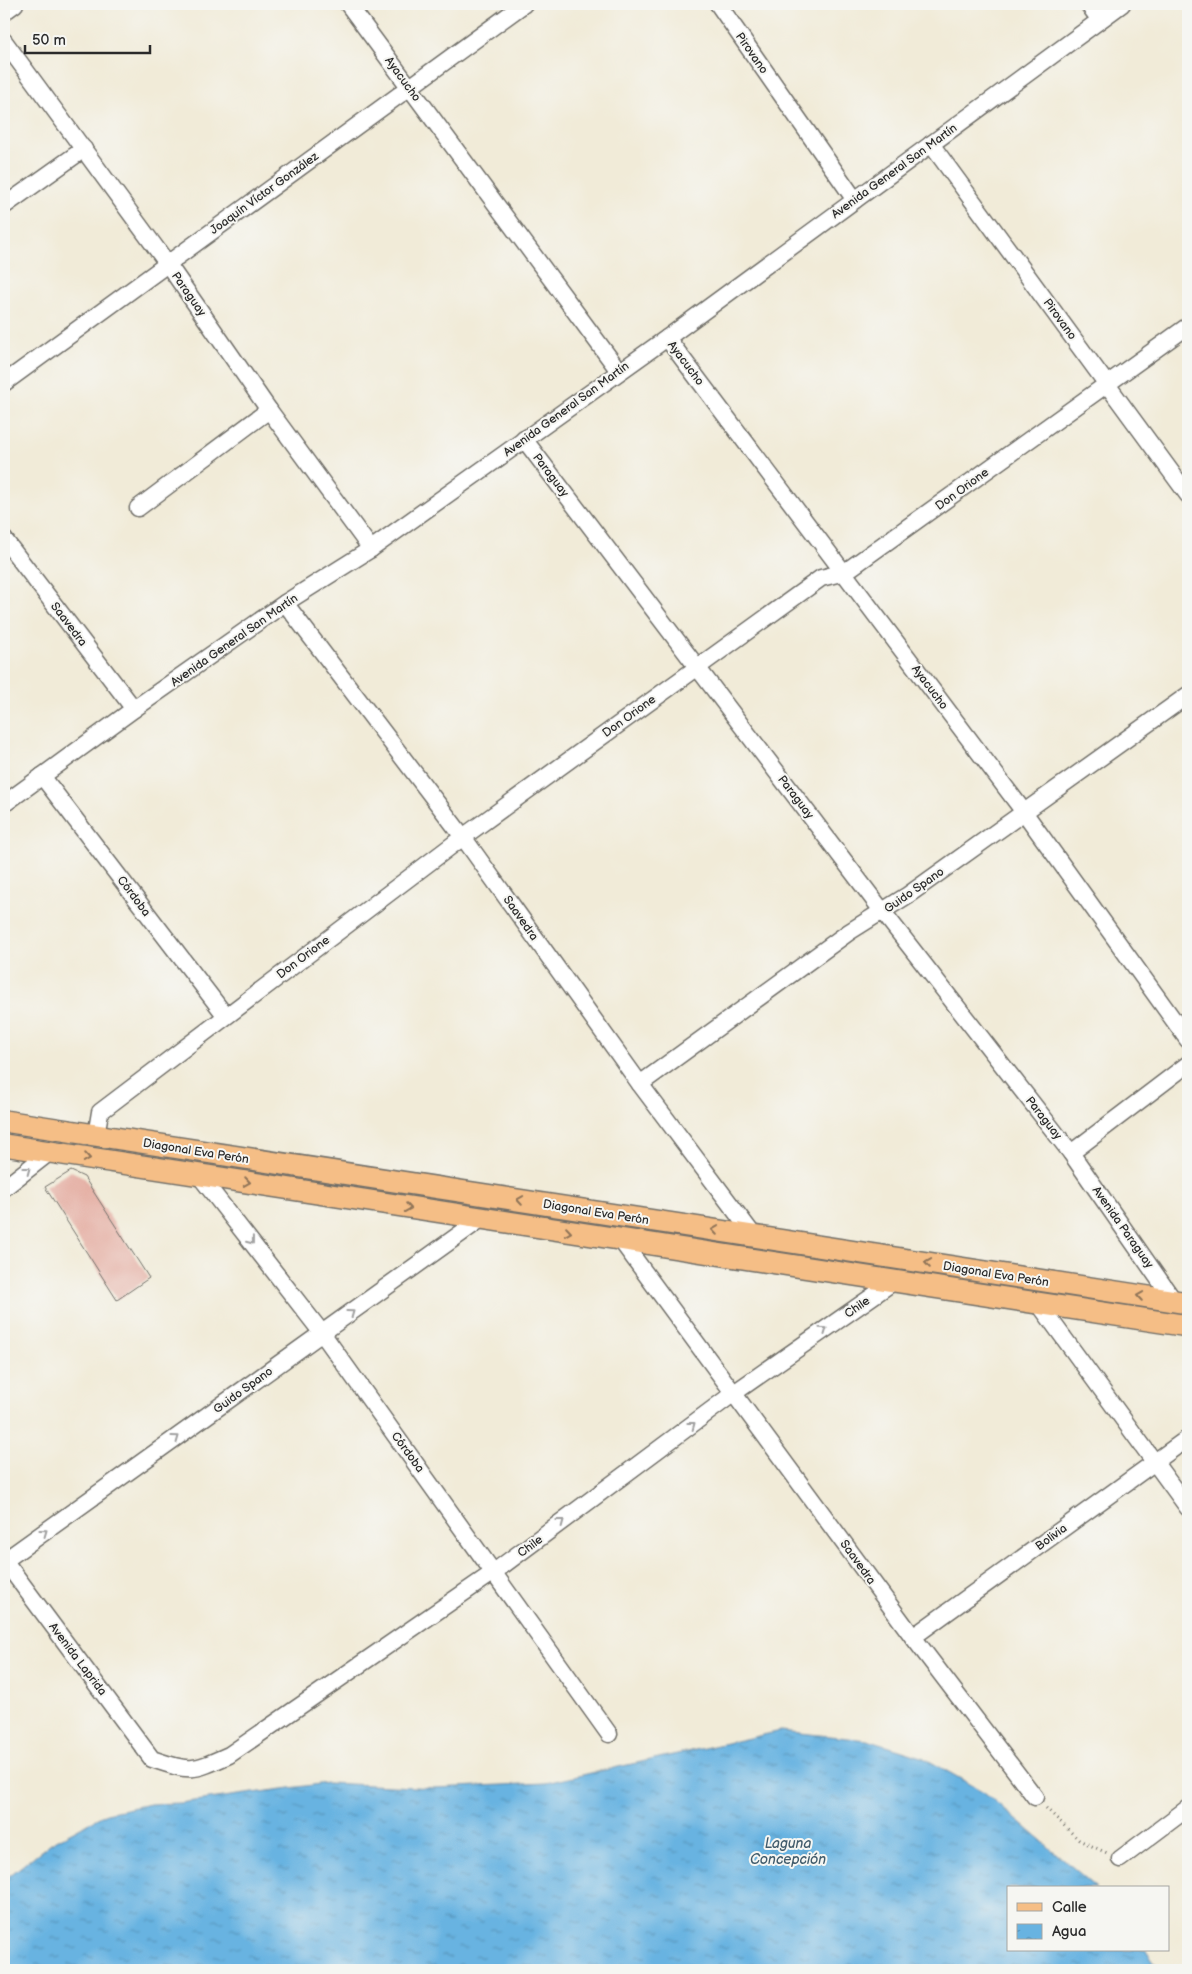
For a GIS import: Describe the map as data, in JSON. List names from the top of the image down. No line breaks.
{"streets":{"main road":["Diagonal Eva Perón"],"street":["Pirovano","Ayacucho","Avenida General San Martín","Joaquín Víctor González","Paraguay","Don Orione","Saavedra","Guido Spano","Córdoba","Avenida Paraguay","Chile","Bolivia","Avenida Laprida"]},"crossings":[["Pirovano","Avenida General San Martín"],["Pirovano","Don Orione"],["Ayacucho","Avenida General San Martín"],["Ayacucho","Joaquín Víctor González"],["Ayacucho","Don Orione"],["Ayacucho","Guido Spano"],["Avenida General San Martín","Paraguay"],["Avenida General San Martín","Saavedra"],["Avenida General San Martín","Córdoba"],["Joaquín Víctor González","Paraguay"],["Paraguay","Don Orione"],["Paraguay","Guido Spano"],["Paraguay","Avenida Paraguay"],["Don Orione","Saavedra"],["Don Orione","Córdoba"],["Don Orione","Diagonal Eva Perón"],["Saavedra","Guido Spano"],["Saavedra","Diagonal Eva Perón"],["Saavedra","Chile"],["Saavedra","Bolivia"],["Guido Spano","Córdoba"],["Guido Spano","Diagonal Eva Perón"],["Guido Spano","Avenida Laprida"],["Córdoba","Diagonal Eva Perón"],["Córdoba","Chile"],["Diagonal Eva Perón","Avenida Paraguay"],["Diagonal Eva Perón","Chile"],["Chile","Avenida Laprida"]],"one_way":["Guido Spano","Chile"],"water":["Laguna Concepción"],"legend":["Calle","Agua"],"scale_bar":"50 m"}
